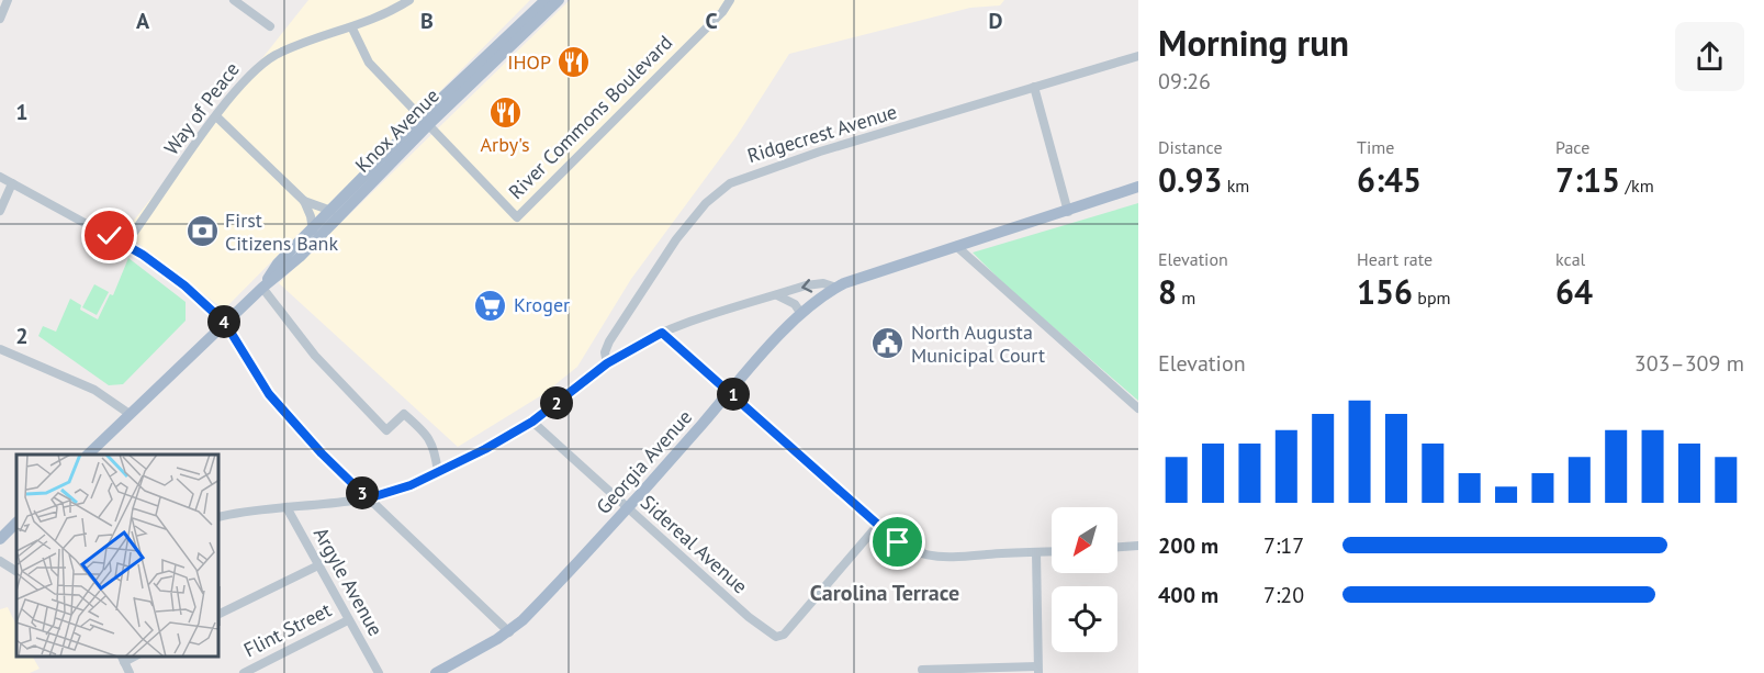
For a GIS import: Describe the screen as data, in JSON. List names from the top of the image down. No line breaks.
{"streets":{"main road":["Knox Avenue","Georgia Avenue"],"street":["Way of Peace","River Commons Boulevard","Ridgecrest Avenue","Sidereal Avenue","Argyle Avenue","Flint Street"]},"crossings":[["River Commons Boulevard","Knox Avenue"],["Georgia Avenue","Sidereal Avenue"],["Argyle Avenue","Flint Street"]],"districts":["Carolina Terrace"],"places":{"restaurant":["IHOP","Arby's"],"bank":["First Citizens Bank"],"supermarket":["Kroger"],"public building":["North Augusta Municipal Court"]},"north":"bottom left","page":{"heading":["Morning run","09:26"],"stats":[["Distance","0.93 km"],["Time","6:45"],["Pace","7:15 /km"],["Elevation","8 m"],["Heart rate","156 bpm"],["kcal","64"]],"pins":["4","1","2","3"],"chart":["Elevation","303–309 m"],"list":[{"name":"200 m","note":"7:17"},{"name":"400 m","note":"7:20"}]},"grid":{"columns":["A","B","C","D"],"rows":["1","2"]}}
